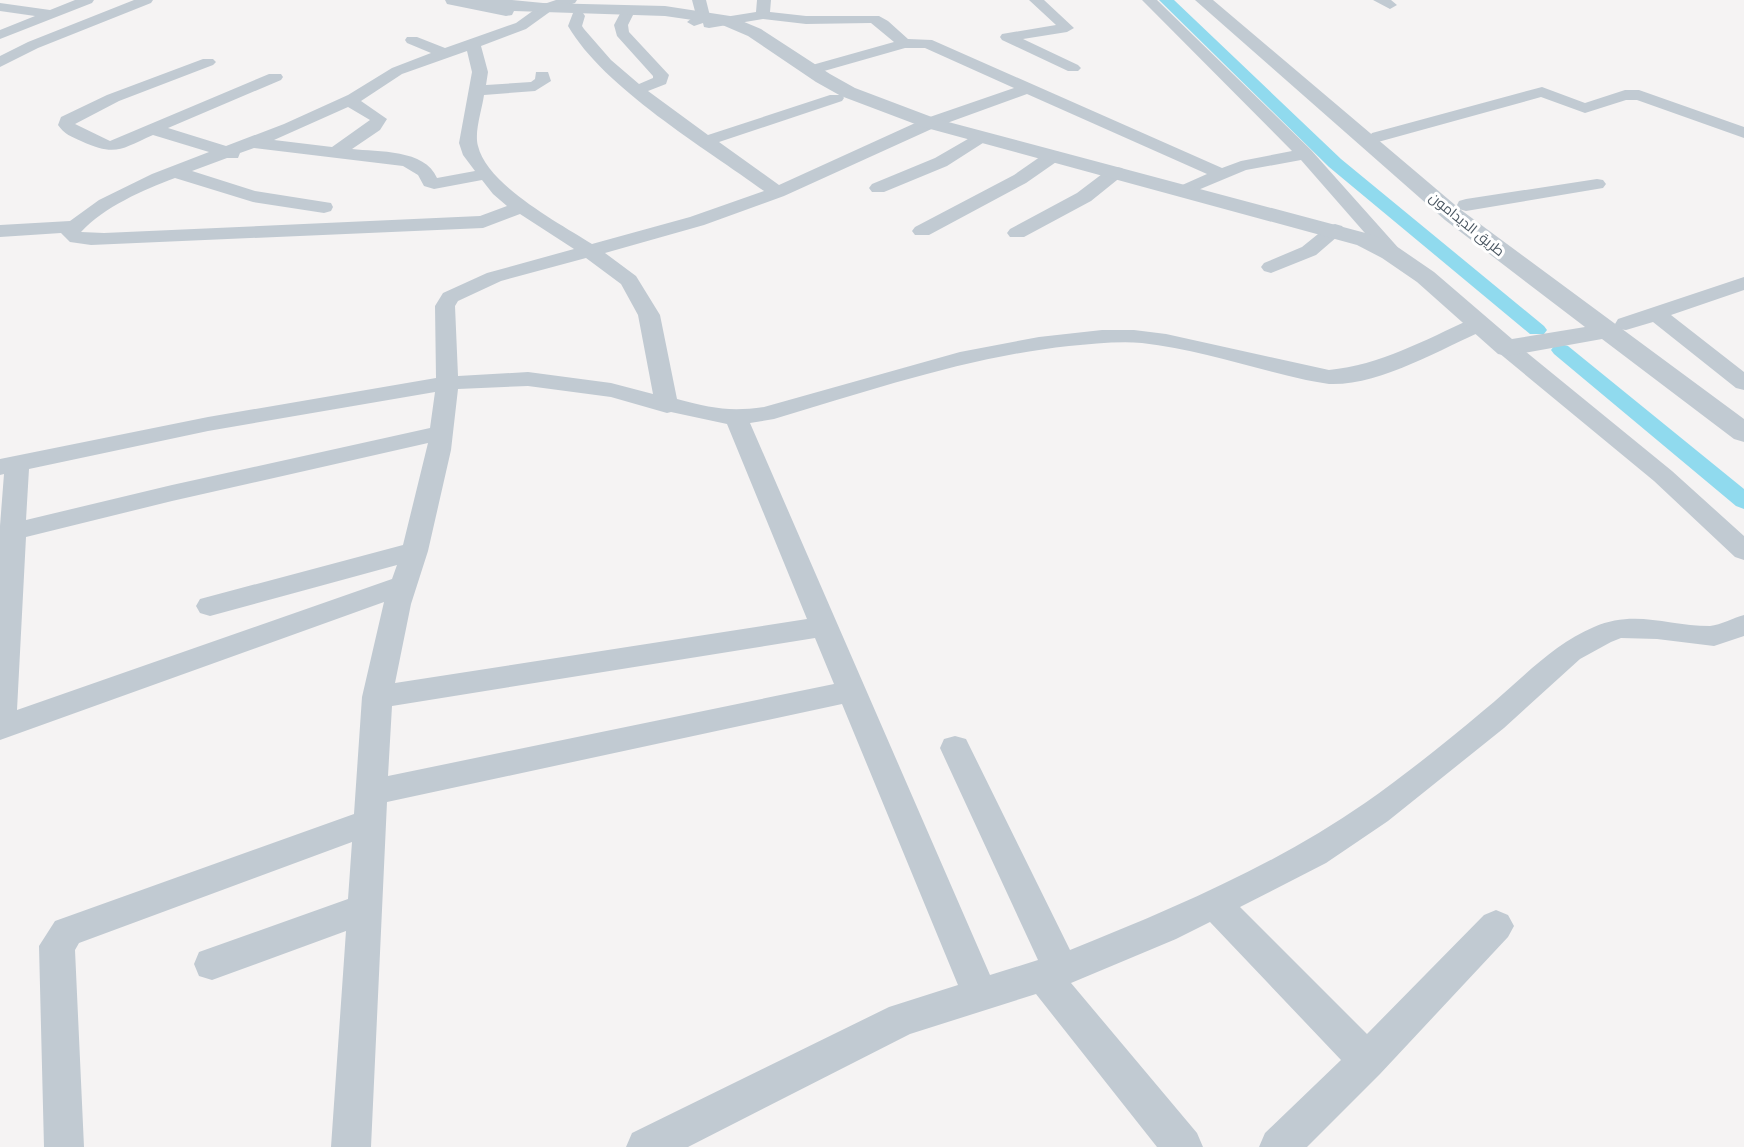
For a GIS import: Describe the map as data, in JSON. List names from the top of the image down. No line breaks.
{"streets":{"street":["طريق الديدامون"]}}
